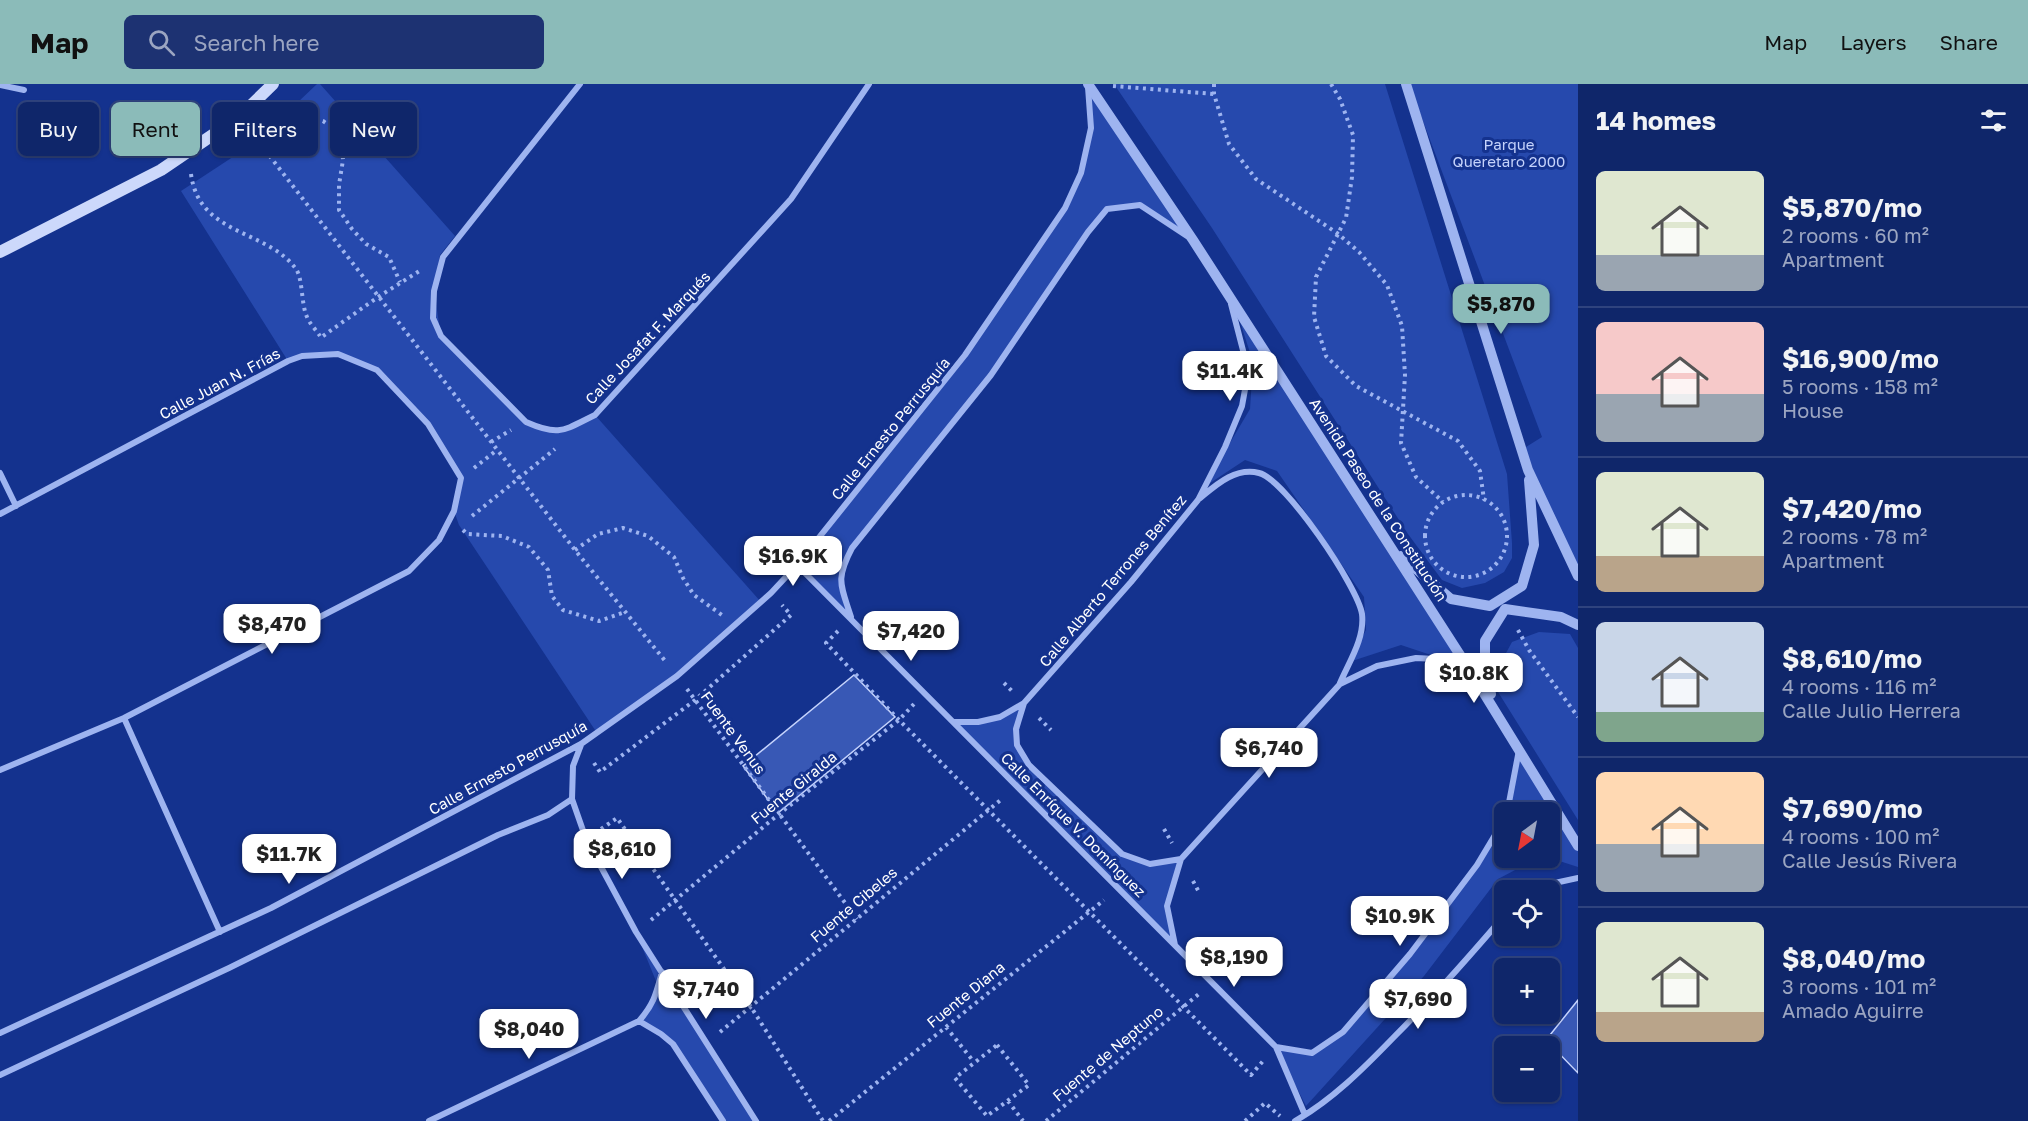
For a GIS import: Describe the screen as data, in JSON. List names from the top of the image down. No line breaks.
{"streets":{"street":["Calle Josafat F. Marqués","Calle Juan N. Frías","Calle Ernesto Perrusquía","Avenida Paseo de la Constitución","Calle Alberto Terrones Benítez","Calle Enríque V. Domínguez"],"path":["Fuente Venus","Fuente Giralda","Fuente Cibeles","Fuente Diana","Fuente de Neptuno"]},"crossings":[["Calle Ernesto Perrusquía","Avenida Paseo de la Constitución"],["Calle Ernesto Perrusquía","Fuente Venus"],["Calle Ernesto Perrusquía","Calle Enríque V. Domínguez"],["Avenida Paseo de la Constitución","Calle Alberto Terrones Benítez"],["Calle Alberto Terrones Benítez","Calle Enríque V. Domínguez"],["Fuente Venus","Fuente Giralda"],["Fuente Venus","Fuente Cibeles"],["Fuente Giralda","Calle Enríque V. Domínguez"],["Calle Enríque V. Domínguez","Fuente Cibeles"],["Calle Enríque V. Domínguez","Fuente Diana"],["Calle Enríque V. Domínguez","Fuente de Neptuno"]],"parks":["Parque Queretaro 2000"],"north":"bottom left","page":{"header":"Map","search":"Search here","nav":["Map","Layers","Share"],"heading":"14 homes","chip":["Buy","Rent","Filters","New"],"list":[{"name":"$5,870/mo","note":"2 rooms · 60 m² · Apartment"},{"name":"$16,900/mo","note":"5 rooms · 158 m² · House"},{"name":"$7,420/mo","note":"2 rooms · 78 m² · Apartment"},{"name":"$8,610/mo","note":"4 rooms · 116 m² · Calle Julio Herrera"},{"name":"$7,690/mo","note":"4 rooms · 100 m² · Calle Jesús Rivera"},{"name":"$8,040/mo","note":"3 rooms · 101 m² · Amado Aguirre"}],"price":["$5,870","$11.4K","$16.9K","$8,470","$7,420","$10.8K","$6,740","$8,610","$11.7K","$10.9K","$8,190","$7,740","$7,690","$8,040"],"map_buttons":["+","−"]}}
